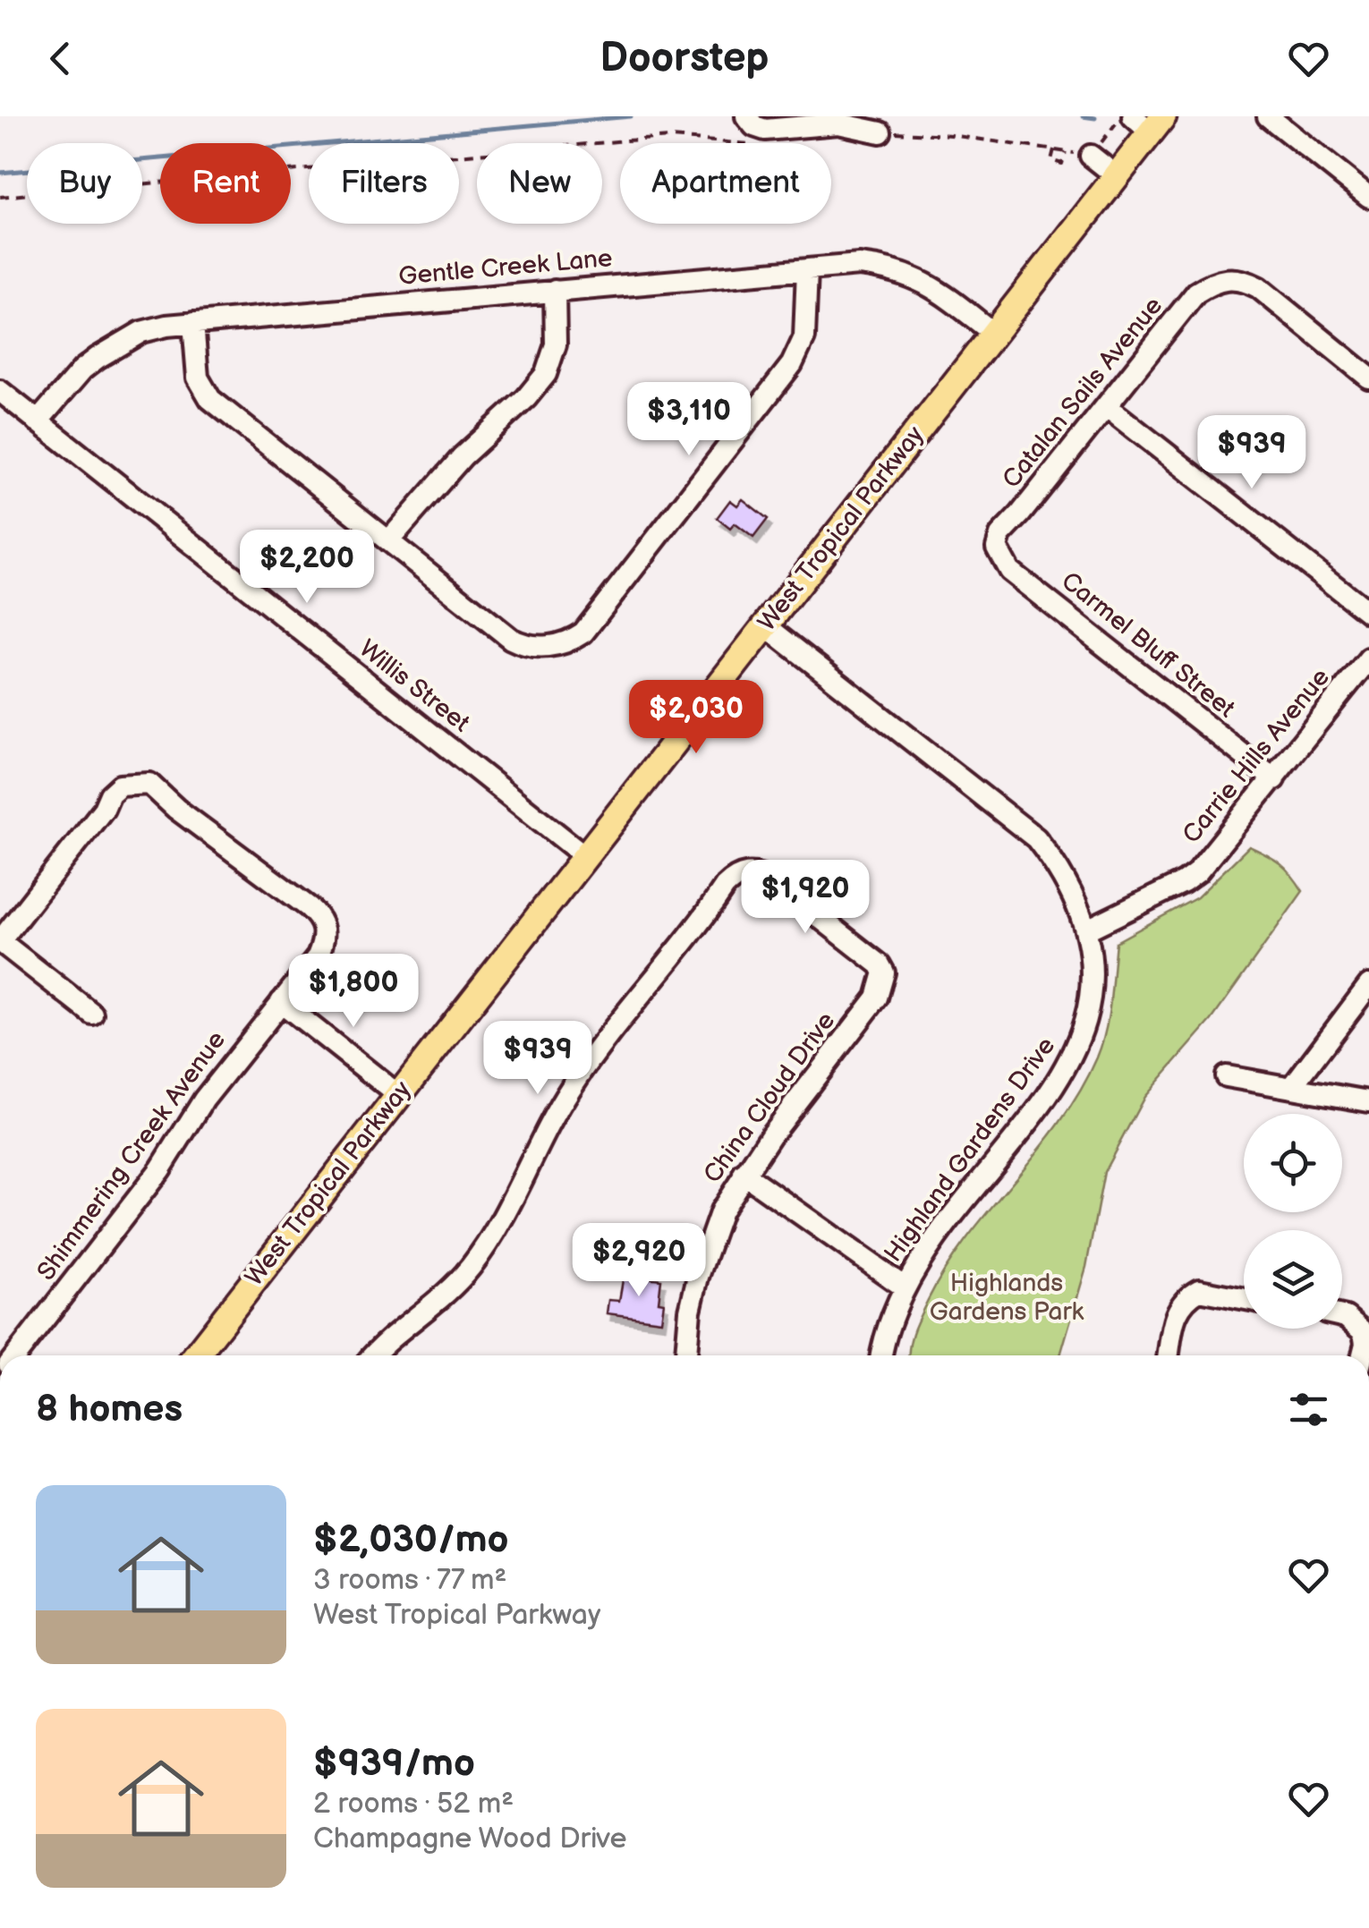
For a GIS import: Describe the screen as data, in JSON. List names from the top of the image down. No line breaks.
{"streets":{"main road":["West Tropical Parkway"],"street":["Gentle Creek Lane","Catalan Sails Avenue","Carmel Bluff Street","Willis Street","Carrie Hills Avenue","China Cloud Drive","Highland Gardens Drive","Shimmering Creek Avenue"]},"crossings":[["Gentle Creek Lane","West Tropical Parkway"],["Gentle Creek Lane","Willis Street"],["Catalan Sails Avenue","Carmel Bluff Street"],["West Tropical Parkway","Willis Street"],["West Tropical Parkway","Highland Gardens Drive"],["Carmel Bluff Street","Carrie Hills Avenue"],["Carrie Hills Avenue","Highland Gardens Drive"]],"parks":["Highlands Gardens Park"],"page":{"header":"Doorstep","chip":["Buy","Rent","Filters","New","Apartment"],"price":["$3,110","$939","$2,200","$2,030","$1,920","$1,800","$939","$2,920"],"heading":"8 homes","list":[{"name":"$2,030/mo","note":"3 rooms · 77 m² · West Tropical Parkway"},{"name":"$939/mo","note":"2 rooms · 52 m² · Champagne Wood Drive"}]}}
